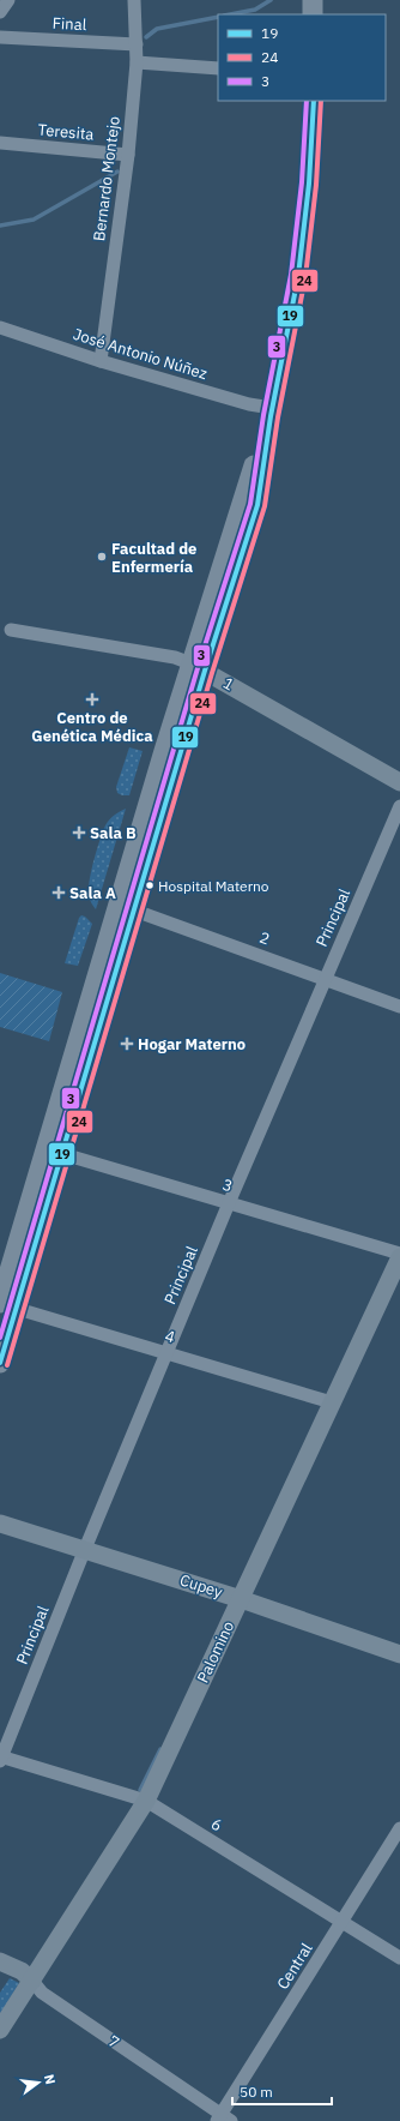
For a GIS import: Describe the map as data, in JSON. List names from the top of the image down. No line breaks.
{"streets":{"street":["Final","Teresita","Bernardo Montejo","José Antonio Núñez","1","Principal","2","3","4","Cupey","Palomino","6","Central","7"]},"crossings":[["Final","Bernardo Montejo"],["Teresita","Bernardo Montejo"],["Bernardo Montejo","José Antonio Núñez"],["Principal","2"],["Principal","3"],["Principal","4"],["Principal","Cupey"],["Principal","6"],["4","Palomino"],["Cupey","Palomino"],["Palomino","6"],["Palomino","7"],["6","Central"],["Central","7"]],"places":{"other":["Facultad de Enfermería","Hospital Materno"],"health":["Centro de Genética Médica","Sala B","Sala A","Hogar Materno"]},"lines":["transit line 19","transit line 24","transit line 3"],"legend":["19","24","3"],"scale_bar":"50 m","north":"right"}
